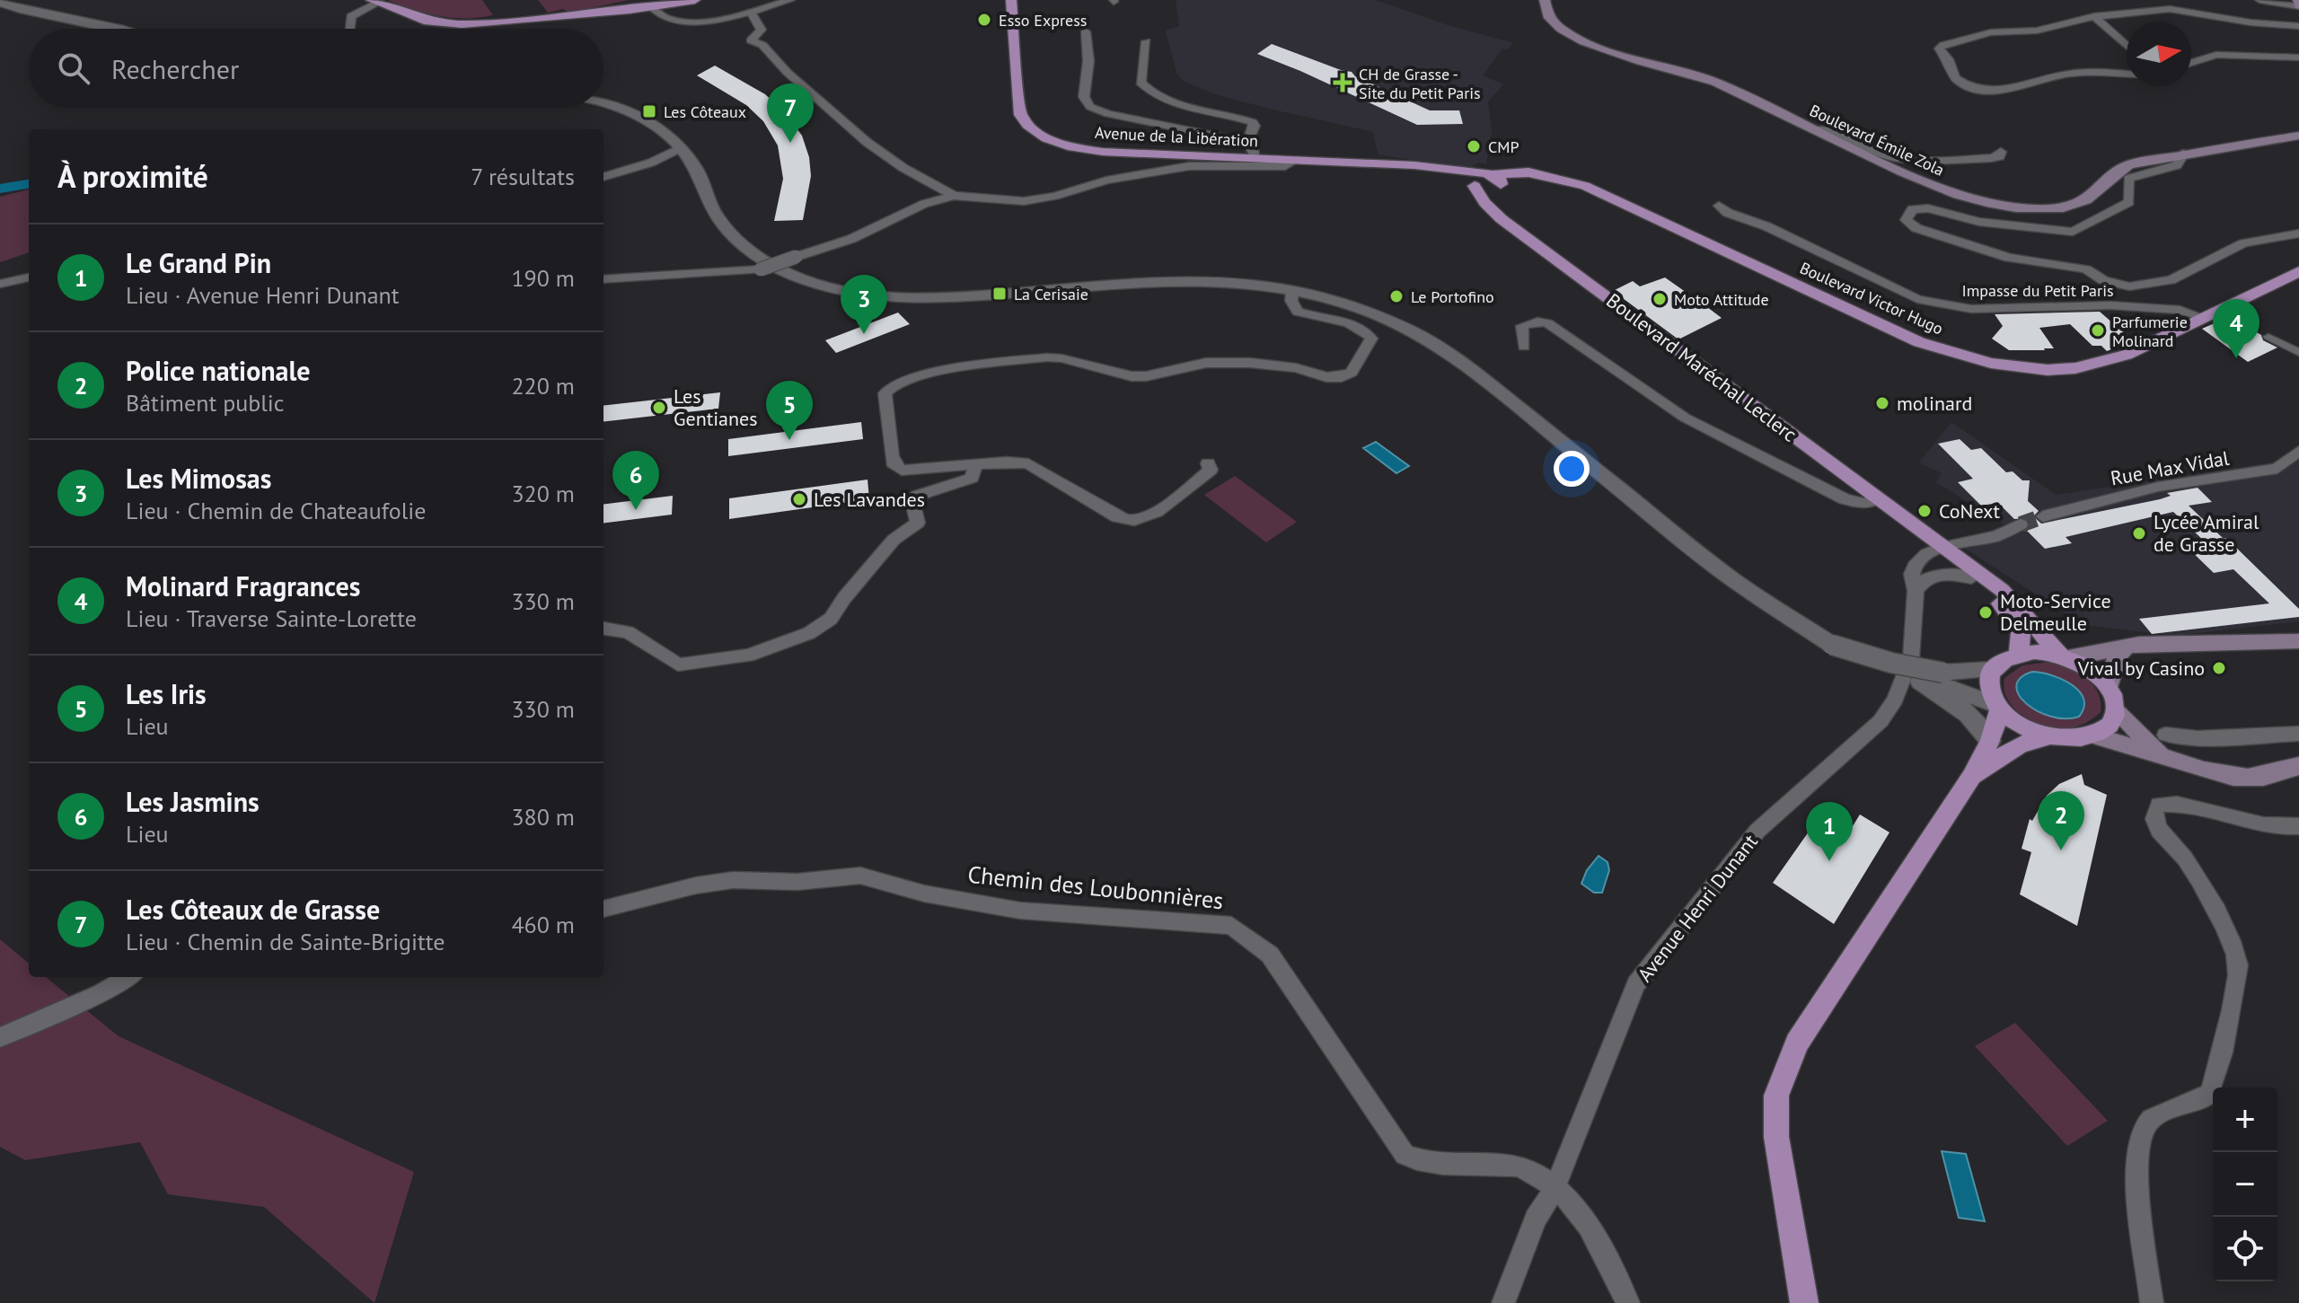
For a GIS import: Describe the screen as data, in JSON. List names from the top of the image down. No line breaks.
{"streets":{"main road":["Avenue de la Libération","Boulevard Émile Zola","Boulevard Victor Hugo","Boulevard Maréchal Leclerc"],"street":["Impasse du Petit Paris","Rue Max Vidal","Chemin des Loubonnières","Avenue Henri Dunant"]},"crossings":[["Avenue de la Libération","Boulevard Victor Hugo"],["Avenue de la Libération","Boulevard Maréchal Leclerc"],["Impasse du Petit Paris","Boulevard Victor Hugo"],["Boulevard Maréchal Leclerc","Avenue Henri Dunant"],["Chemin des Loubonnières","Avenue Henri Dunant"]],"places":{"other":["Esso Express","CMP","Le Portofino","Moto Attitude","Parfumerie Molinard","molinard","Les Gentianes","Les Lavandes","CoNext","Lycée Amiral de Grasse","Moto-Service Delmeulle","Vival by Casino"],"health":["CH de Grasse - Site du Petit Paris"],"transit":["Les Côteaux","La Cerisaie"]},"north":"right","page":{"search":"Rechercher","pins":["7","3","4","5","6","2","1"],"heading":["À proximité","7 résultats"],"list":[{"mark":"1","name":"Le Grand Pin","note":"Lieu · Avenue Henri Dunant","value":"190 m"},{"mark":"2","name":"Police nationale","note":"Bâtiment public","value":"220 m"},{"mark":"3","name":"Les Mimosas","note":"Lieu · Chemin de Chateaufolie","value":"320 m"},{"mark":"4","name":"Molinard Fragrances","note":"Lieu · Traverse Sainte-Lorette","value":"330 m"},{"mark":"5","name":"Les Iris","note":"Lieu","value":"330 m"},{"mark":"6","name":"Les Jasmins","note":"Lieu","value":"380 m"},{"mark":"7","name":"Les Côteaux de Grasse","note":"Lieu · Chemin de Sainte-Brigitte","value":"460 m"}],"map_buttons":["+","−"]}}
